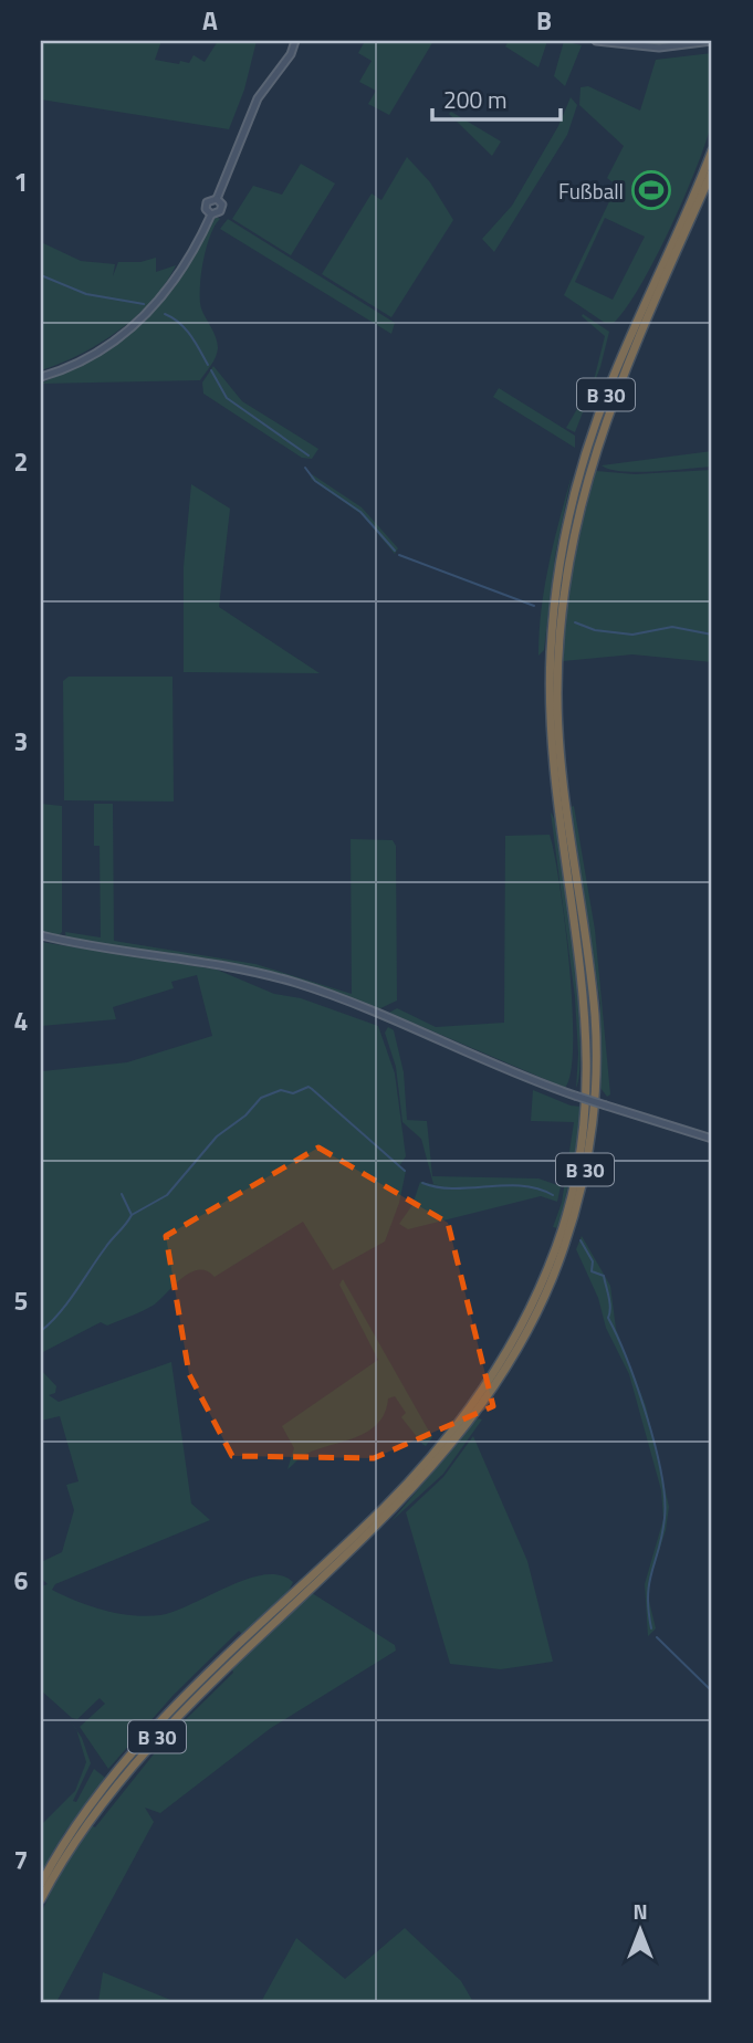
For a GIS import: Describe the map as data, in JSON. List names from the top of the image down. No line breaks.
{"streets":{"highway":["B 30"]},"places":{"sports":["Fußball"]},"scale_bar":"200 m","north":"top","grid":{"columns":["A","B"],"rows":["1","2","3","4","5","6","7"]}}
